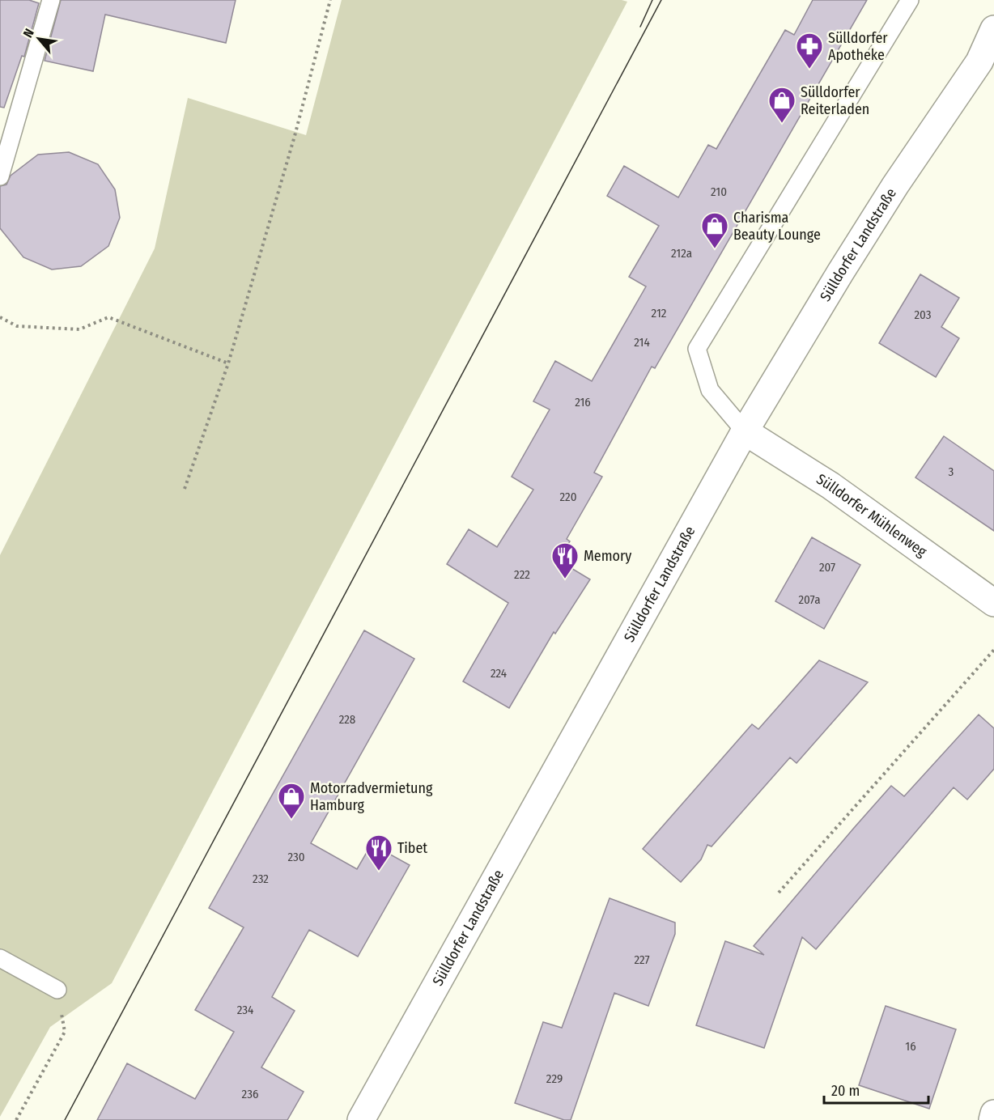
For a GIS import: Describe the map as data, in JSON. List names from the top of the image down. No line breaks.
{"streets":{"main road":["Sülldorfer Landstraße","Sülldorfer Mühlenweg"]},"crossings":[["Sülldorfer Landstraße","Sülldorfer Mühlenweg"]],"places":{"pharmacy":["Sülldorfer Apotheke"],"shop":["Sülldorfer Reiterladen","Charisma Beauty Lounge","Motorradvermietung Hamburg"],"restaurant":["Memory","Tibet"]},"house_numbers":["210","212a","212","203","214","216","3","220","207","222","207a","224","228","230","232","227","234","16","229","236"],"scale_bar":"20 m","north":"top left"}
